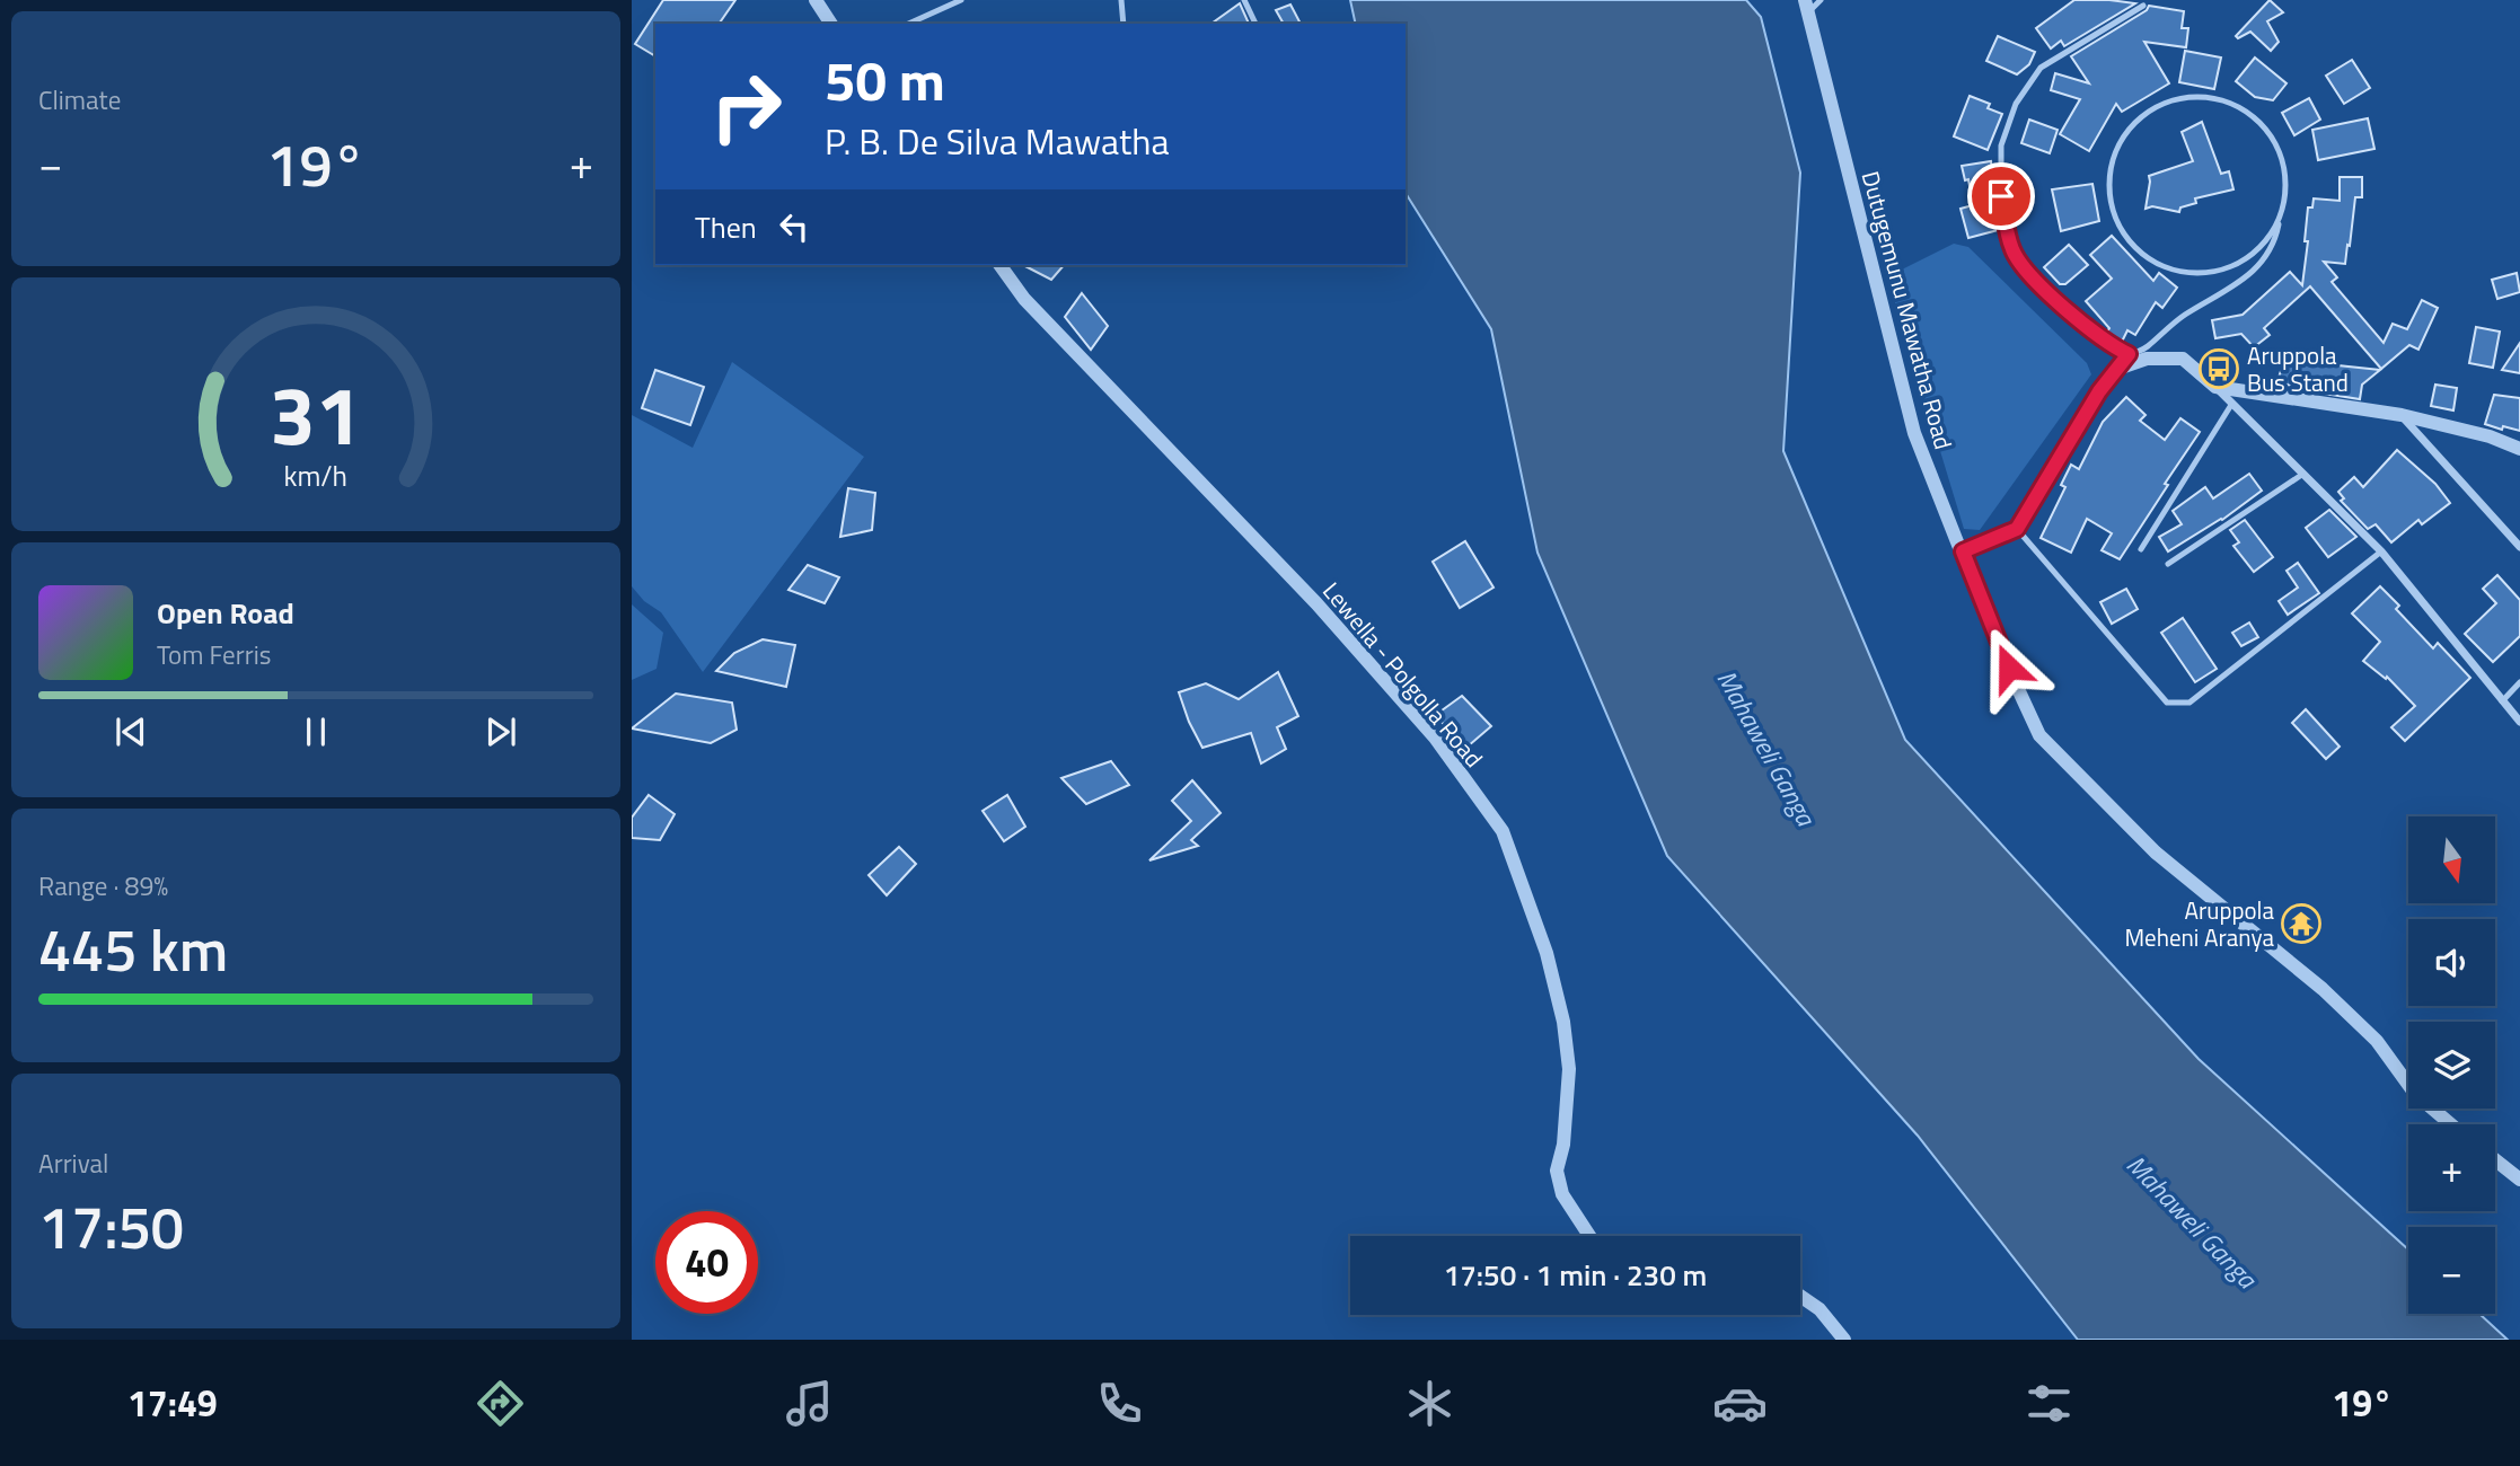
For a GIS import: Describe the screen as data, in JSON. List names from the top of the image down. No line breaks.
{"streets":{"street":["Dutugemunu Mawatha Road","Lewella - Polgolla Road"]},"water":["Mahaweli Ganga"],"places":{"bus stop":["Aruppola Bus Stand"],"temple":["Aruppola Meheni Aranya"]},"north":"bottom","page":{"tile":["Climate",["Range · 89%","445 km"],["Arrival","17:50"]],"turn":["50 m","P. B. De Silva Mawatha"],"heat":["−","19°","+"],"then":"Then","song":["Open Road","Tom Ferris"],"map_buttons":["+","−"],"limit":"40","trip":"17:50 · 1 min · 230 m","tabs":["17:49","19°"],"gauge":["31","km/h"]}}
